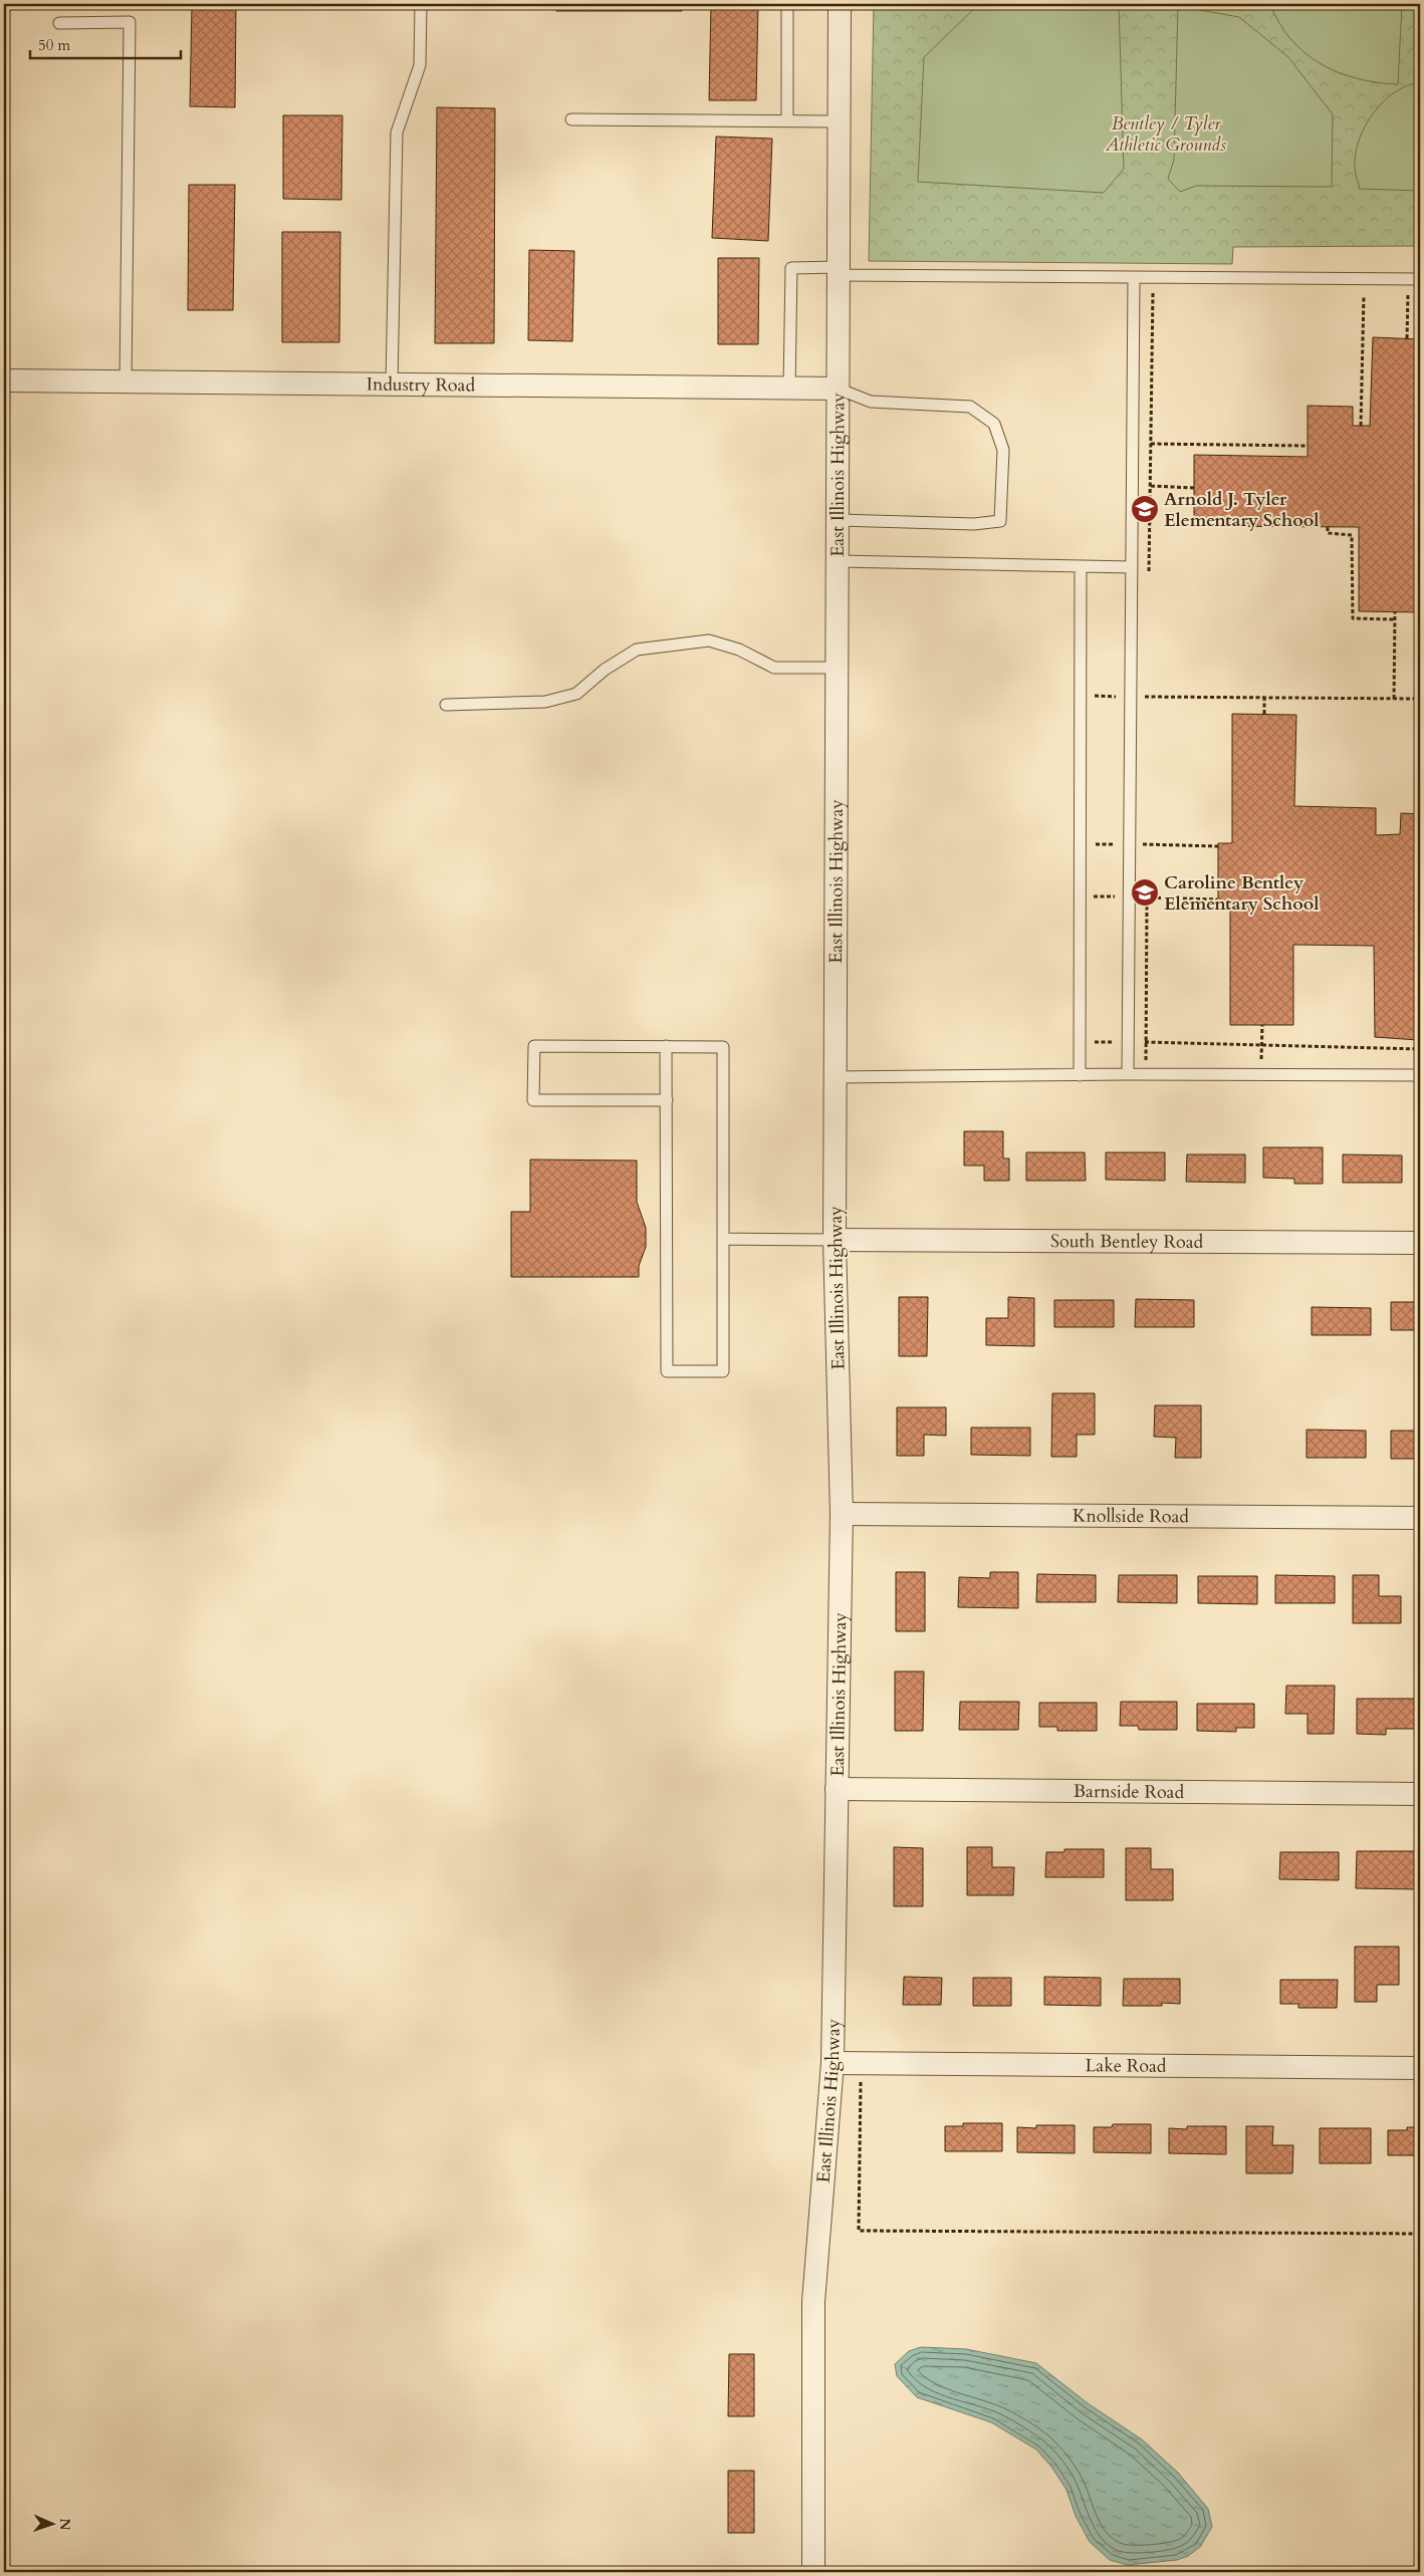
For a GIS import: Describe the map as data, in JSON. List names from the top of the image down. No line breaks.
{"streets":{"street":["Industry Road","East Illinois Highway","South Bentley Road","Knollside Road","Barnside Road","Lake Road"]},"crossings":[["Industry Road","East Illinois Highway"],["East Illinois Highway","South Bentley Road"],["East Illinois Highway","Knollside Road"],["East Illinois Highway","Barnside Road"],["East Illinois Highway","Lake Road"]],"parks":["Bentley / Tyler Athletic Grounds"],"places":{"school or university":["Arnold J. Tyler Elementary School","Caroline Bentley Elementary School"]},"scale_bar":"50 m","north":"right"}
